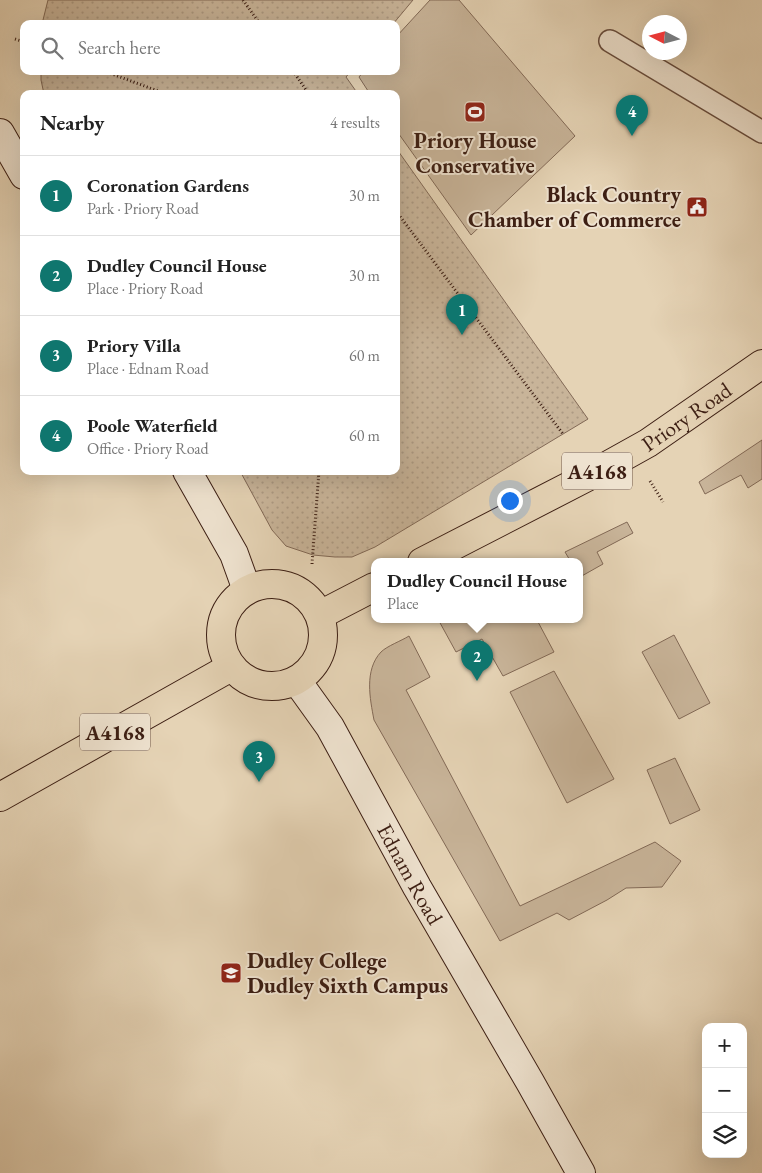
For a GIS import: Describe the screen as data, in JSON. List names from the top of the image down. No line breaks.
{"streets":{"main road":["Priory Road","A4168","Ednam Road"]},"crossings":[["A4168","Ednam Road"]],"places":{"sports":["Priory House Conservative"],"public building":["Black Country Chamber of Commerce"],"school or university":["Dudley College Dudley Sixth Campus"]},"north":"left","page":{"search":"Search here","heading":["Nearby","4 results"],"pins":["4","1","2","3"],"list":[{"mark":"1","name":"Coronation Gardens","note":"Park · Priory Road","value":"30 m"},{"mark":"2","name":"Dudley Council House","note":"Place · Priory Road","value":"30 m"},{"mark":"3","name":"Priory Villa","note":"Place · Ednam Road","value":"60 m"},{"mark":"4","name":"Poole Waterfield","note":"Office · Priory Road","value":"60 m"}],"popup":["Dudley Council House","Place"],"map_buttons":["+","−"]}}
